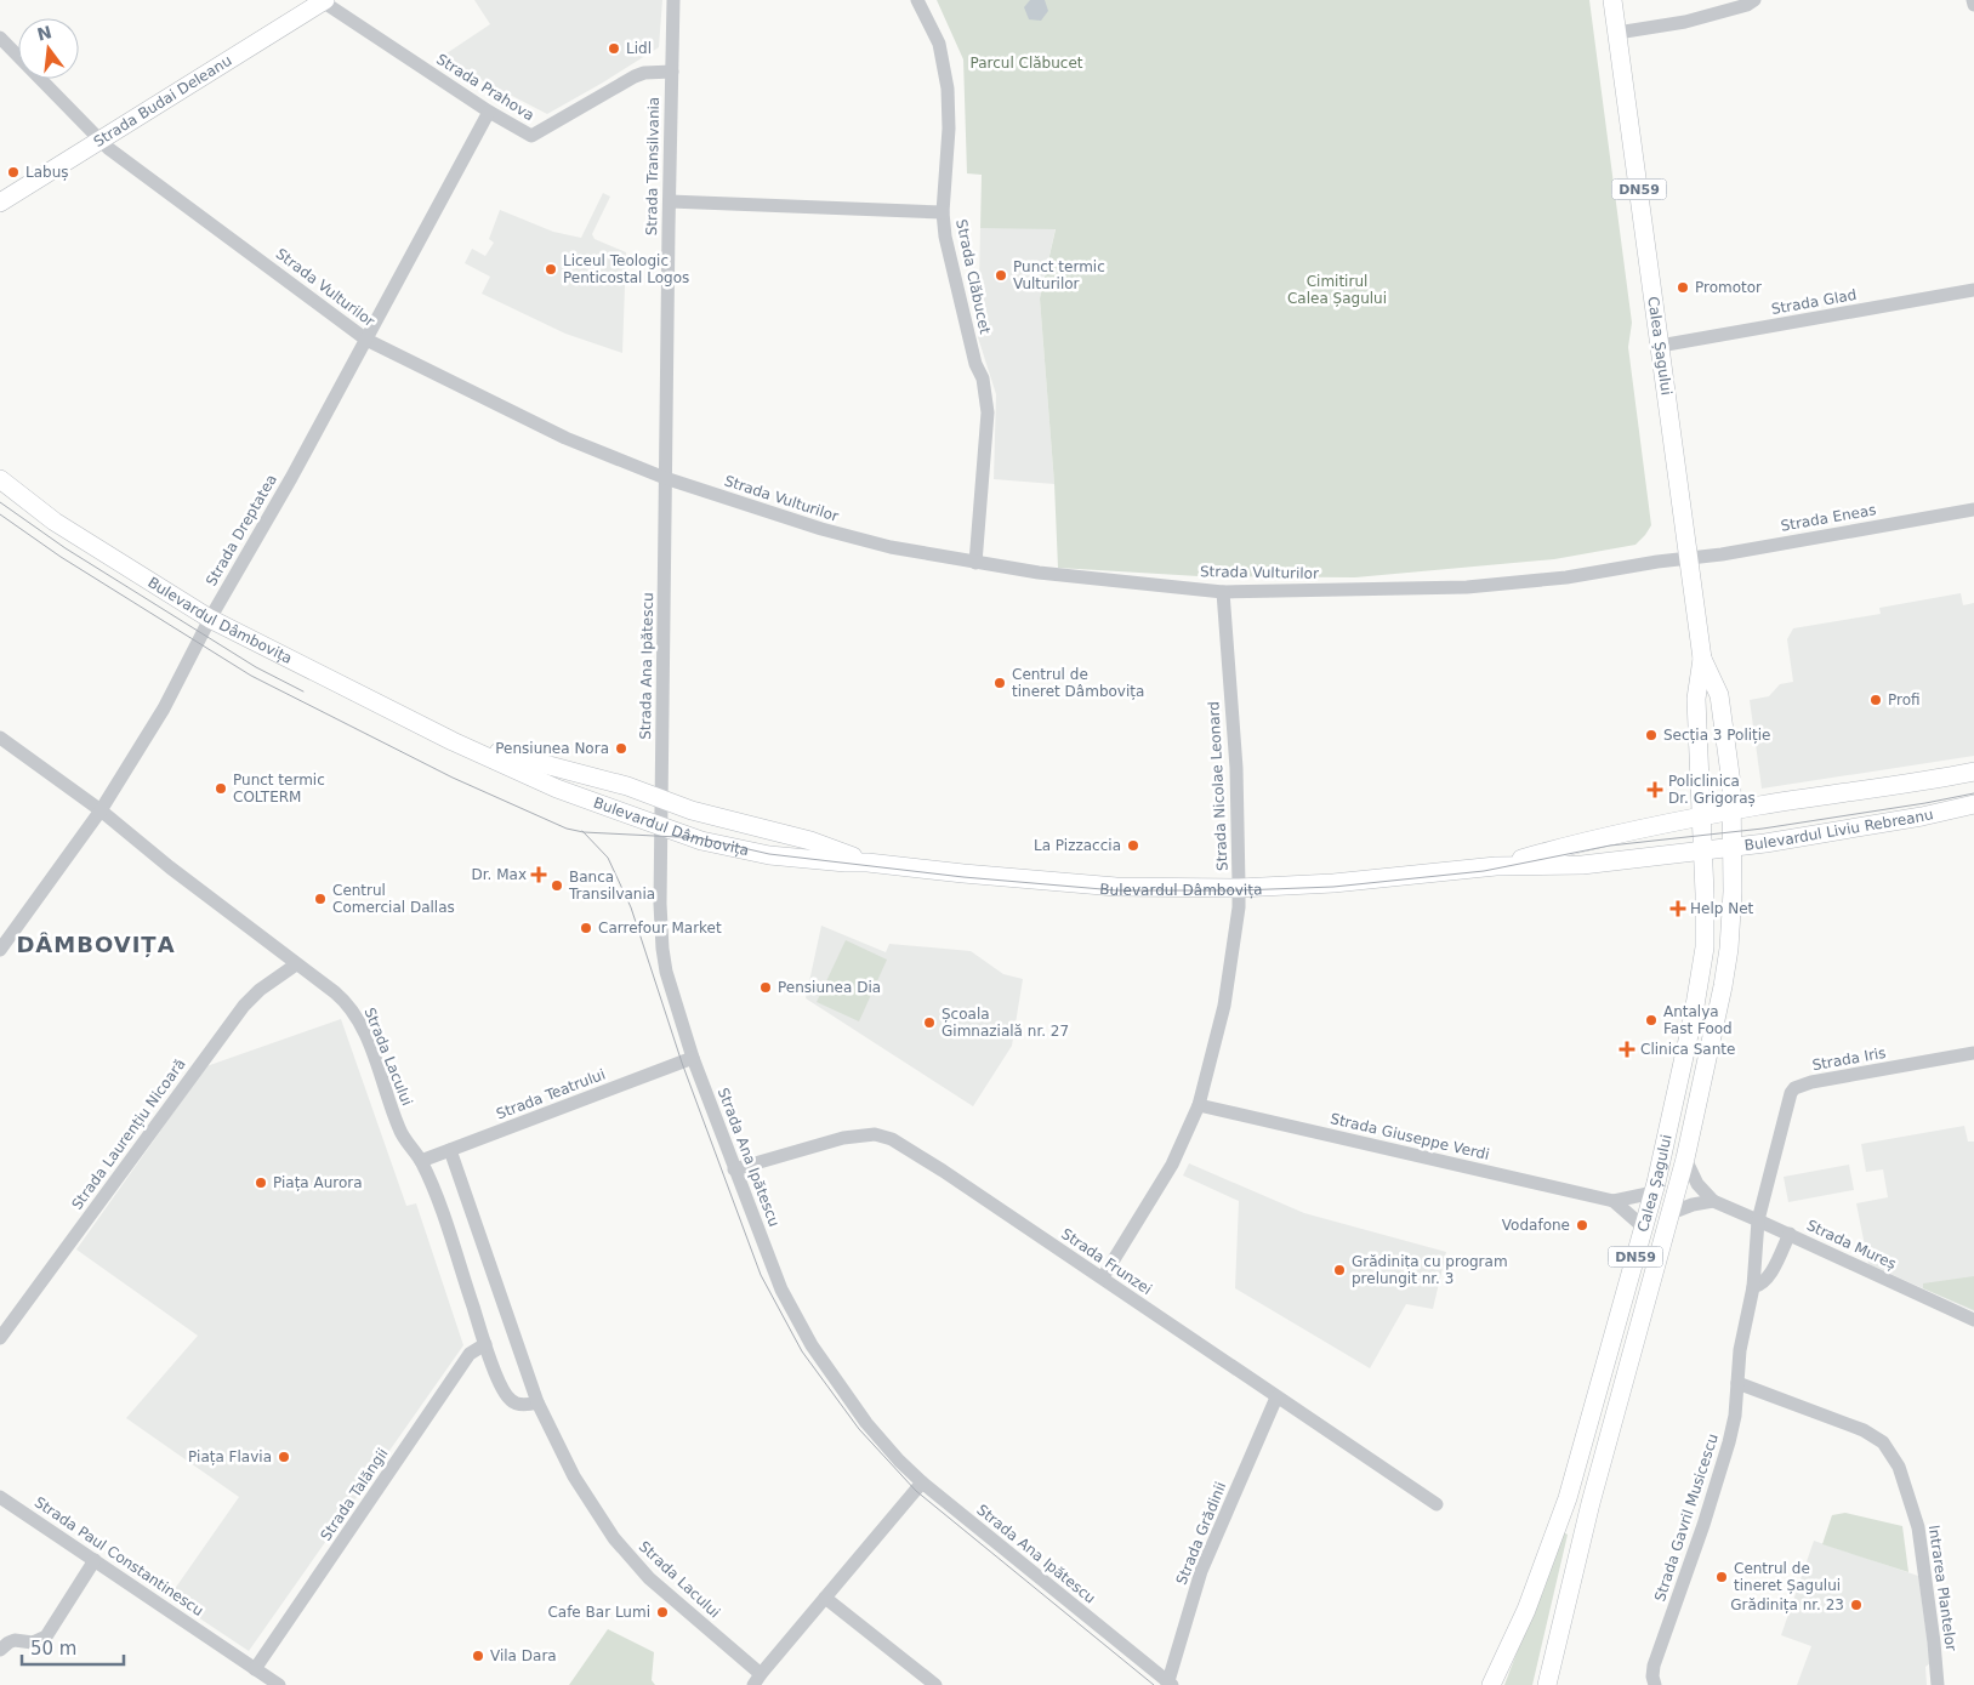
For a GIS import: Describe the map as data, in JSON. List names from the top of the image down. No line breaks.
{"streets":{"main road":["Strada Budai Deleanu","DN59","Calea Șagului","Bulevardul Dâmbovița","Bulevardul Liviu Rebreanu"],"street":["Strada Prahova","Strada Transilvania","Strada Clăbucet","Strada Vulturilor","Strada Glad","Strada Eneas","Strada Dreptatea","Strada Ana Ipătescu","Strada Nicolae Leonard","Strada Lacului","Strada Iris","Strada Teatrului","Strada Laurențiu Nicoară","Strada Giuseppe Verdi","Strada Mureș","Strada Frunzei","Strada Talăngii","Strada Gavril Musicescu","Strada Grădinii","Strada Paul Constantinescu","Intrarea Plantelor"]},"crossings":[["Strada Prahova","Strada Budai Deleanu"],["Strada Prahova","Strada Transilvania"],["Strada Prahova","Strada Dreptatea"],["Strada Budai Deleanu","Strada Vulturilor"],["Strada Transilvania","Strada Vulturilor"],["Strada Transilvania","Strada Ana Ipătescu"],["DN59","Calea Șagului"],["Strada Clăbucet","Strada Vulturilor"],["Strada Vulturilor","Calea Șagului"],["Strada Vulturilor","Strada Eneas"],["Strada Vulturilor","Strada Dreptatea"],["Strada Vulturilor","Strada Ana Ipătescu"],["Strada Vulturilor","Strada Nicolae Leonard"],["Strada Glad","Calea Șagului"],["Calea Șagului","Strada Eneas"],["Calea Șagului","Bulevardul Dâmbovița"],["Calea Șagului","Bulevardul Liviu Rebreanu"],["Calea Șagului","Strada Giuseppe Verdi"],["Calea Șagului","Strada Mureș"],["Strada Dreptatea","Bulevardul Dâmbovița"],["Strada Dreptatea","Strada Lacului"],["Bulevardul Dâmbovița","Strada Ana Ipătescu"],["Bulevardul Dâmbovița","Strada Nicolae Leonard"],["Bulevardul Dâmbovița","Bulevardul Liviu Rebreanu"],["Strada Ana Ipătescu","Strada Teatrului"],["Strada Ana Ipătescu","Strada Frunzei"],["Strada Ana Ipătescu","Strada Grădinii"],["Strada Nicolae Leonard","Strada Giuseppe Verdi"],["Strada Nicolae Leonard","Strada Frunzei"],["Strada Lacului","Strada Teatrului"],["Strada Lacului","Strada Laurențiu Nicoară"],["Strada Lacului","Strada Talăngii"],["Strada Iris","Strada Mureș"],["Strada Iris","Strada Gavril Musicescu"],["Strada Mureș","Strada Gavril Musicescu"],["Strada Frunzei","Strada Grădinii"],["Strada Talăngii","Strada Paul Constantinescu"],["Strada Gavril Musicescu","Intrarea Plantelor"]],"districts":["DÂMBOVIȚA"],"parks":["Parcul Clăbucet","Cimitirul Calea Șagului"],"places":{"other":["Lidl","Labuș","Liceul Teologic Penticostal Logos","Punct termic Vulturilor","Promotor","Centrul de tineret Dâmbovița","Profi","Secția 3 Poliție","Pensiunea Nora","Punct termic COLTERM","La Pizzaccia","Banca Transilvania","Centrul Comercial Dallas","Carrefour Market","Pensiunea Dia","Antalya Fast Food","Școala Gimnazială nr. 27","Piața Aurora","Vodafone","Grădinița cu program prelungit nr. 3","Piața Flavia","Centrul de tineret Șagului","Grădinița nr. 23","Cafe Bar Lumi","Vila Dara"],"health":["Policlinica Dr. Grigoraș","Dr. Max","Help Net","Clinica Sante"]},"scale_bar":"50 m","north":"top"}
